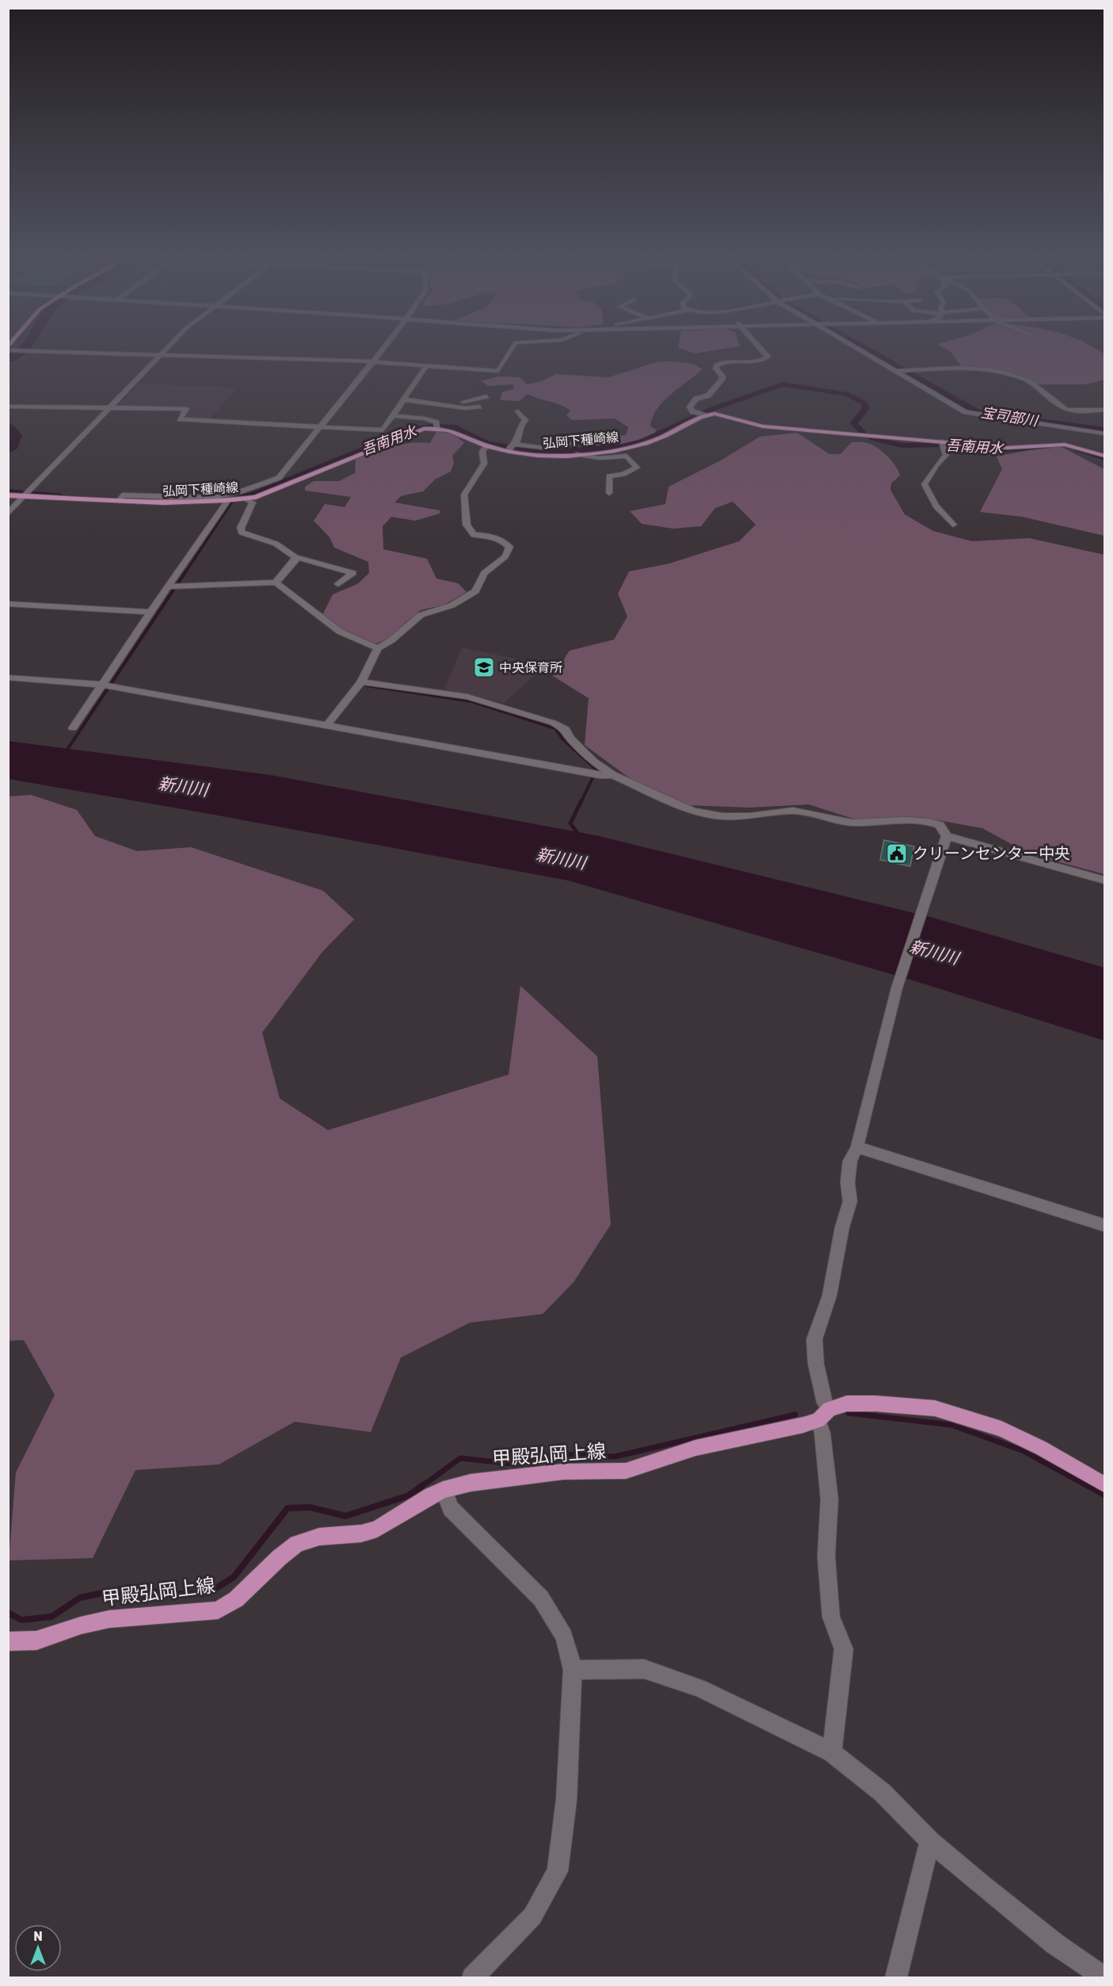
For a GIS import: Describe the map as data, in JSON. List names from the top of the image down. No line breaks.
{"streets":{"main road":["弘岡下種崎線","甲殿弘岡上線"]},"water":["宝司部川","吾南用水","新川川"],"places":{"school or university":["中央保育所"],"public building":["クリーンセンター中央"]},"north":"top"}
